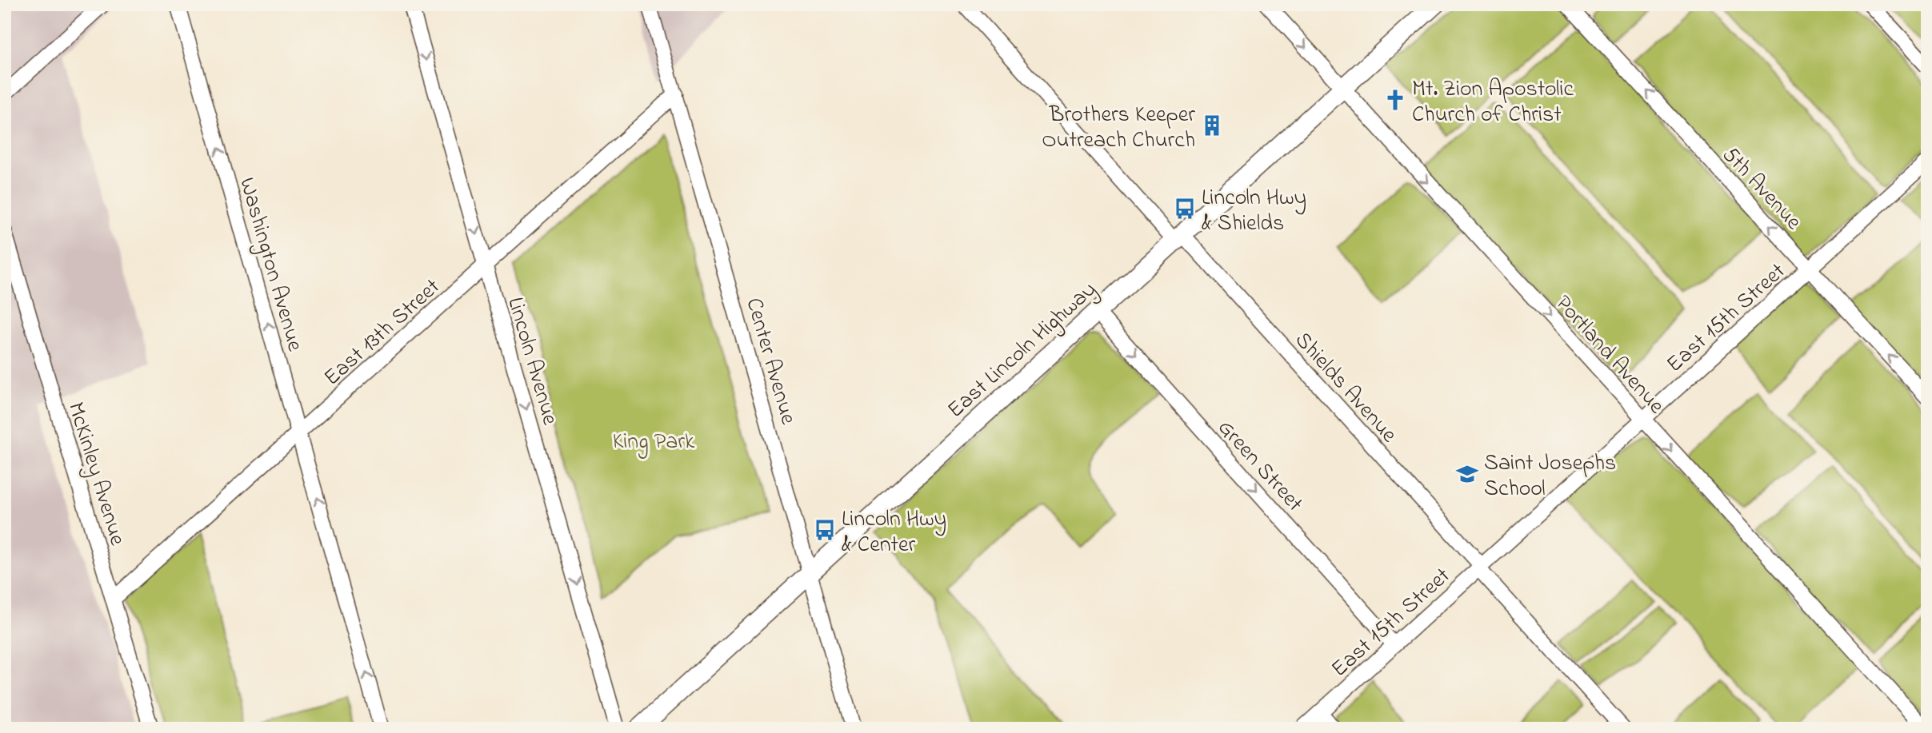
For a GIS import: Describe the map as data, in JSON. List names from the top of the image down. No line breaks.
{"streets":{"main road":["East Lincoln Highway"],"street":["5th Avenue","Washington Avenue","East 15th Street","East 13th Street","Portland Avenue","Lincoln Avenue","Center Avenue","Shields Avenue","Green Street","McKinley Avenue"]},"crossings":[["5th Avenue","East 15th Street"],["Washington Avenue","East 13th Street"],["East 15th Street","Portland Avenue"],["East 15th Street","Shields Avenue"],["East 15th Street","Green Street"],["East 13th Street","Lincoln Avenue"],["East 13th Street","Center Avenue"],["East 13th Street","McKinley Avenue"],["East Lincoln Highway","Portland Avenue"],["East Lincoln Highway","Center Avenue"],["East Lincoln Highway","Shields Avenue"],["East Lincoln Highway","Green Street"]],"one_way":["5th Avenue","Washington Avenue","Portland Avenue","Lincoln Avenue","Green Street"],"parks":["King Park"],"places":{"church":["Mt. Zion Apostolic Church of Christ"],"building":["Brothers Keeper Outreach Church"],"bus stop":["Lincoln Hwy & Shields","Lincoln Hwy & Center"],"school or university":["Saint Josephs School"]}}
